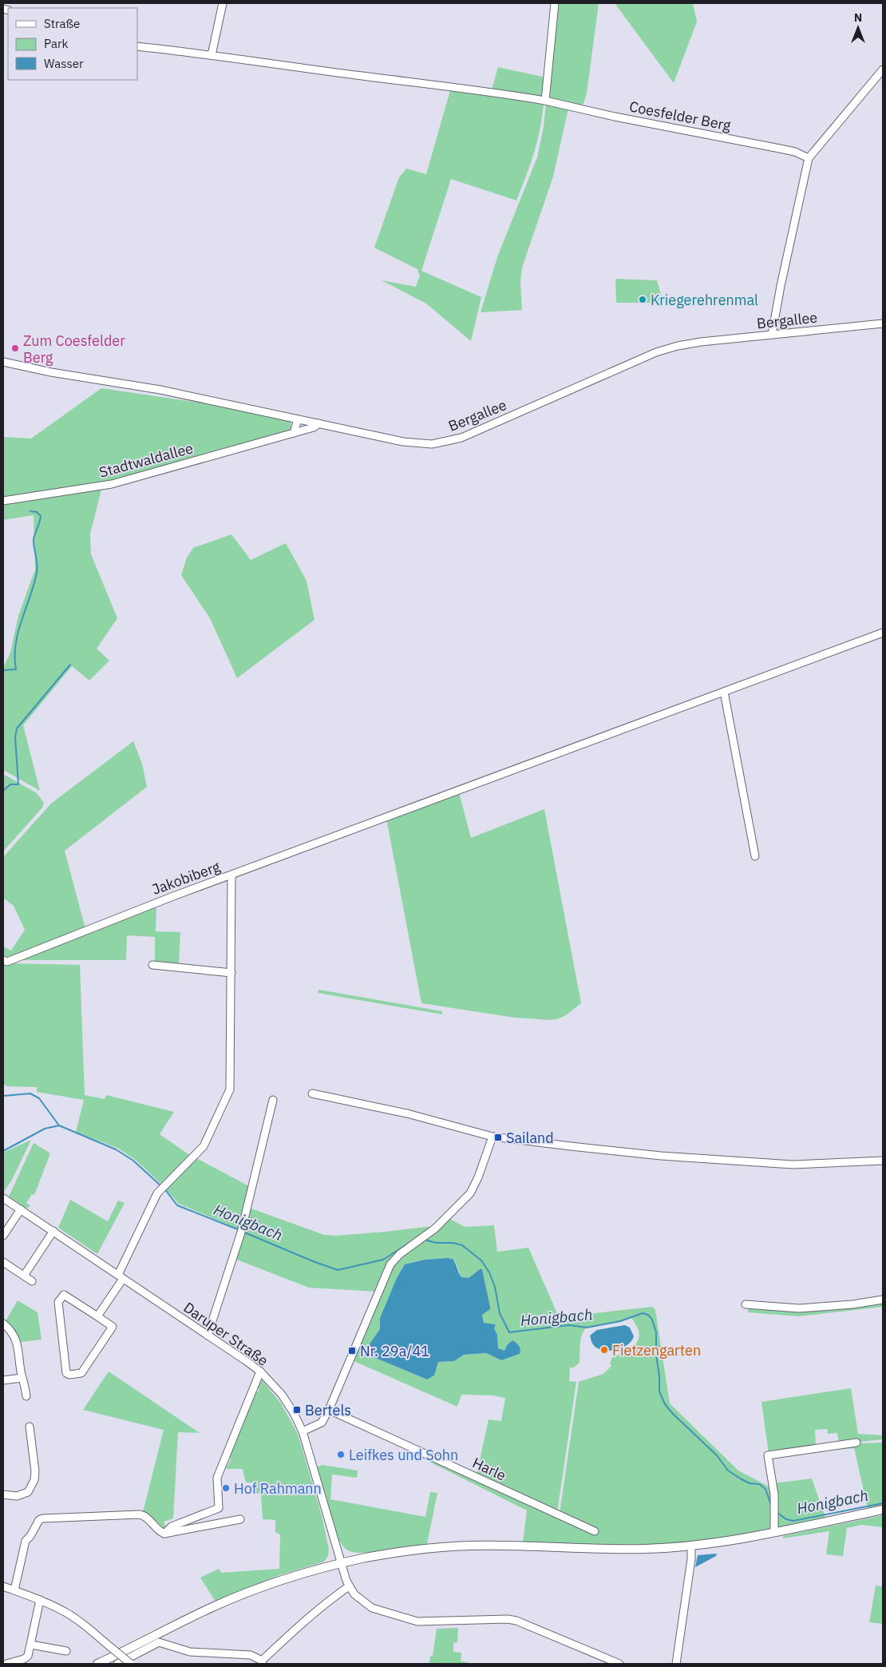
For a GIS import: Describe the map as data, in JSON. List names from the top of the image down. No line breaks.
{"streets":{"street":["Coesfelder Berg","Bergallee","Stadtwaldallee","Jakobiberg","Daruper Straße","Harle"]},"crossings":[["Bergallee","Stadtwaldallee"],["Jakobiberg","Daruper Straße"]],"water":["Honigbach"],"places":{"other":["Kriegerehrenmal","Zum Coesfelder Berg","Fietzengarten","Leifkes und Sohn","Hof Rahmann"],"transit":["Sailand","Nr. 29a/41","Bertels"]},"legend":["Straße","Park","Wasser"],"north":"top"}
